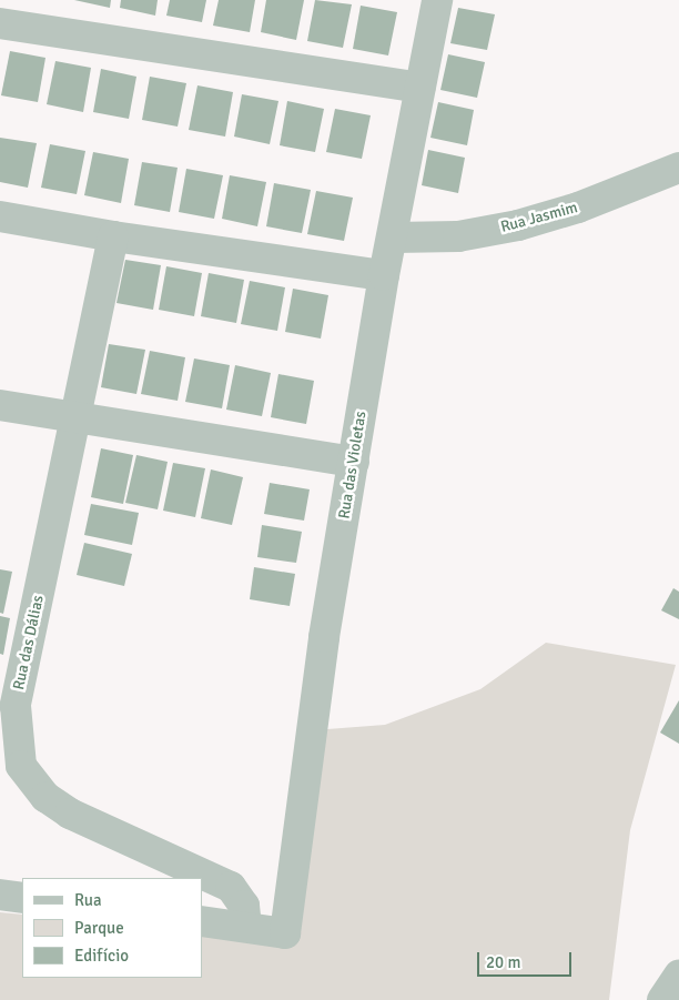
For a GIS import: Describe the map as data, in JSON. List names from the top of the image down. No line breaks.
{"streets":{"street":["Rua Jasmim","Rua das Violetas","Rua das Dálias"]},"crossings":[["Rua Jasmim","Rua das Violetas"],["Rua das Violetas","Rua das Dálias"]],"legend":["Rua","Parque","Edifício"],"scale_bar":"20 m"}
